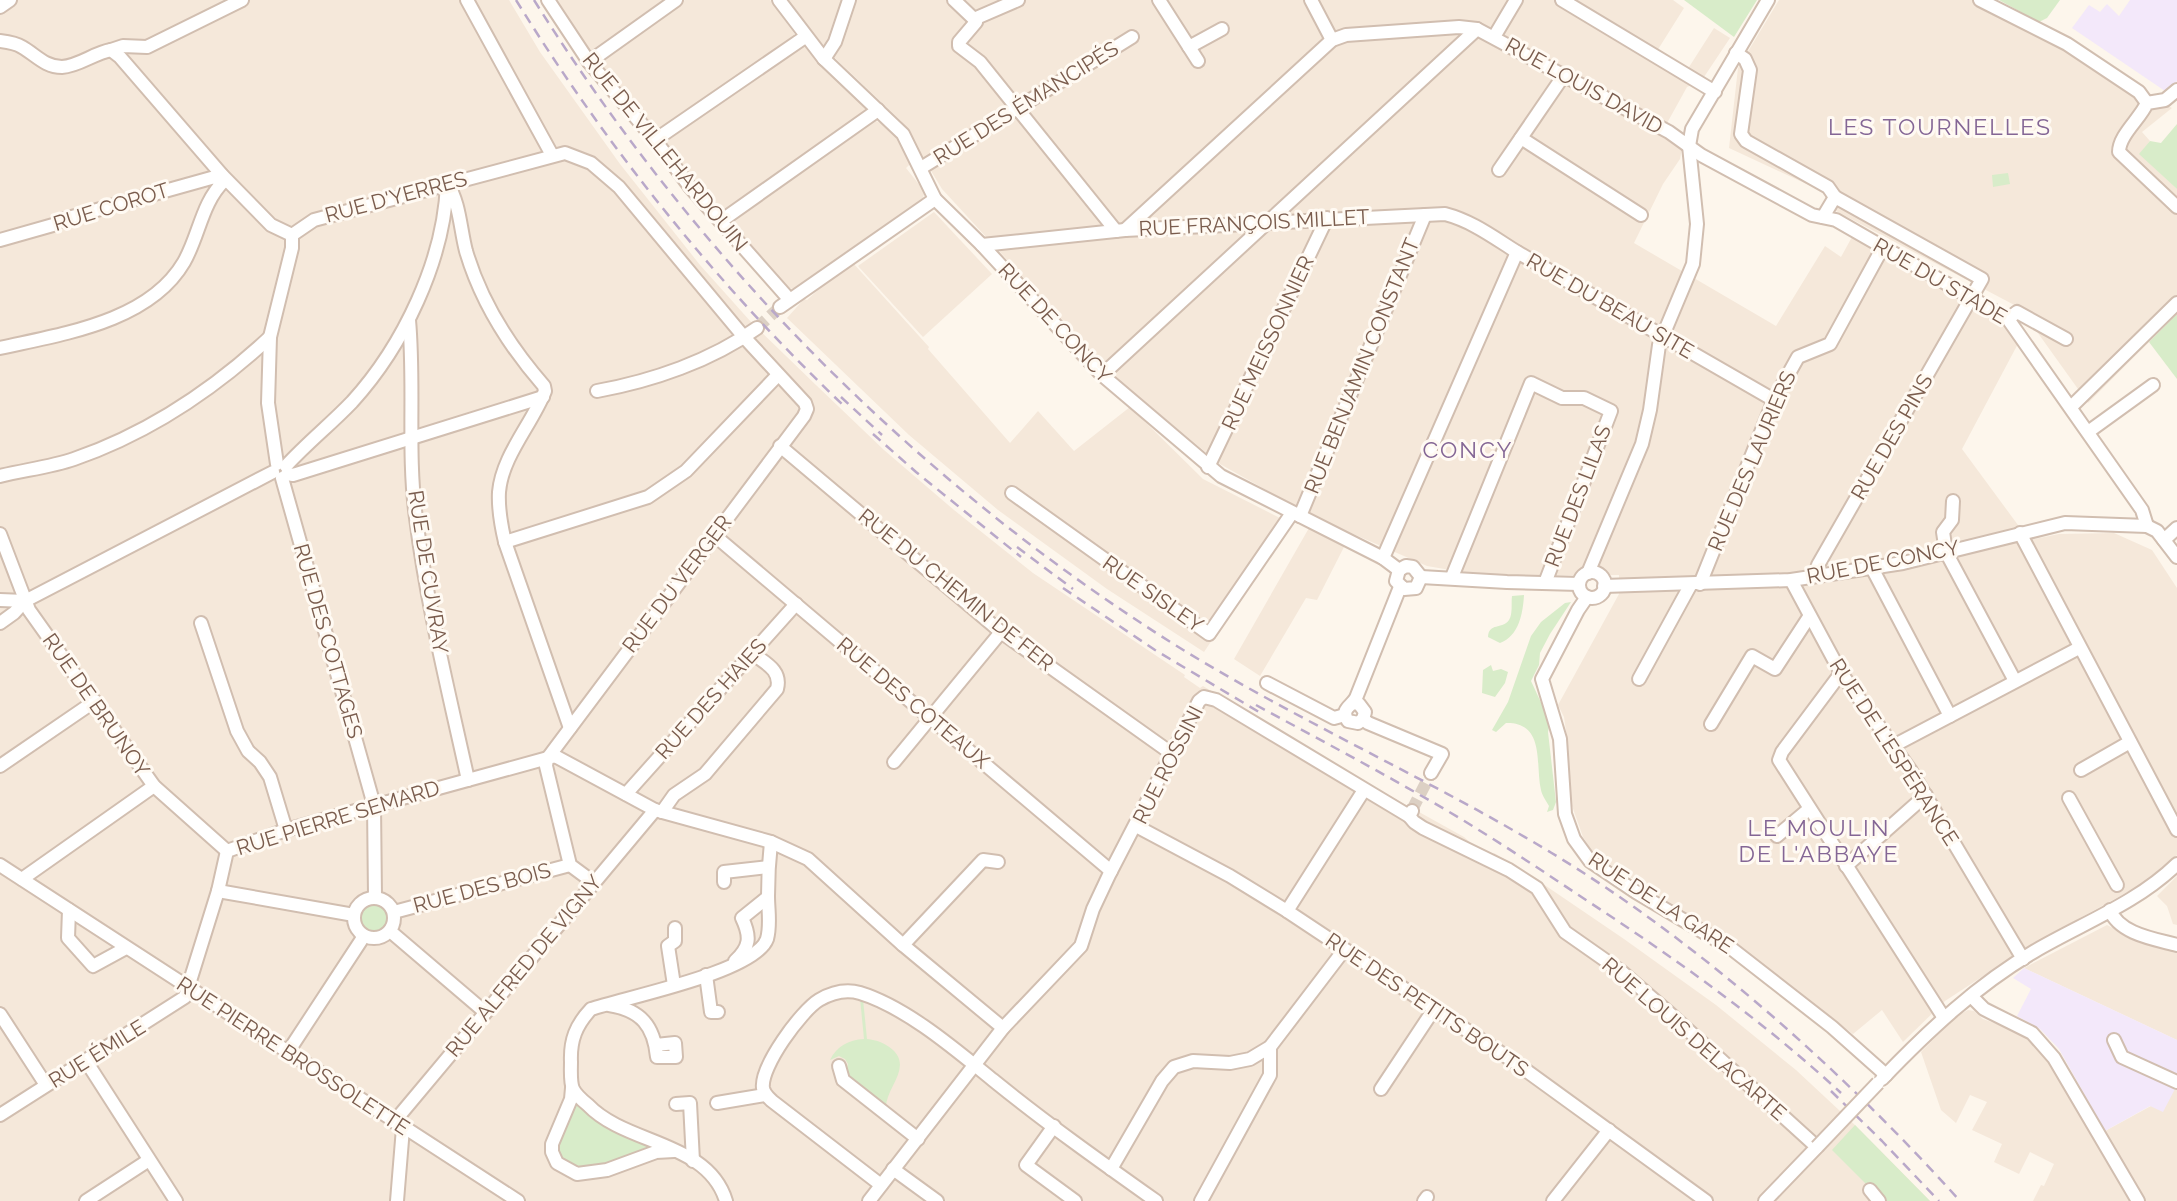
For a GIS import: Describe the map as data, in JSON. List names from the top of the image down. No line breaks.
{"streets":{"street":["RUE LOUIS DAVID","RUE DES ÉMANCIPÉS","RUE DE VILLEHARDOUIN","RUE D'YERRES","RUE COROT","RUE FRANÇOIS MILLET","RUE DU STADE","RUE DU BEAU SITE","RUE DE CONCY","RUE MEISSONNIER","RUE BENJAMIN CONSTANT","RUE DES PINS","RUE DES LAURIERS","RUE DES LILAS","RUE DE CUVRAY","RUE DU VERGER","RUE DU CHEMIN DE FER","RUE SISLEY","RUE DES COTTAGES","RUE DES HAIES","RUE DES COTEAUX","RUE DE BRUNOY","RUE DE L'ESPÉRANCE","RUE ROSSINI","RUE PIERRE SEMARD","RUE DES BOIS","RUE DE LA GARE","RUE ALFRED DE VIGNY","RUE DES PETITS BOUTS","RUE LOUIS DELACARTE","RUE ÉMILE","RUE PIERRE BROSSOLETTE"]},"crossings":[["RUE LOUIS DAVID","RUE DU STADE"],["RUE DES ÉMANCIPÉS","RUE DE CONCY"],["RUE DE VILLEHARDOUIN","RUE DE CONCY"],["RUE D'YERRES","RUE DU VERGER"],["RUE D'YERRES","RUE DES COTTAGES"],["RUE FRANÇOIS MILLET","RUE DU BEAU SITE"],["RUE FRANÇOIS MILLET","RUE DE CONCY"],["RUE FRANÇOIS MILLET","RUE MEISSONNIER"],["RUE FRANÇOIS MILLET","RUE BENJAMIN CONSTANT"],["RUE DU STADE","RUE DE CONCY"],["RUE DU STADE","RUE DES PINS"],["RUE DU STADE","RUE DES LAURIERS"],["RUE DU BEAU SITE","RUE DE CONCY"],["RUE DU BEAU SITE","RUE DES LAURIERS"],["RUE DE CONCY","RUE MEISSONNIER"],["RUE DE CONCY","RUE BENJAMIN CONSTANT"],["RUE DE CONCY","RUE DES PINS"],["RUE DE CONCY","RUE DES LAURIERS"],["RUE DE CONCY","RUE DES LILAS"],["RUE DE CONCY","RUE SISLEY"],["RUE DE CONCY","RUE DE L'ESPÉRANCE"],["RUE DE CONCY","RUE DE LA GARE"],["RUE BENJAMIN CONSTANT","RUE SISLEY"],["RUE DE CUVRAY","RUE PIERRE SEMARD"],["RUE DU VERGER","RUE DU CHEMIN DE FER"],["RUE DU VERGER","RUE DES COTEAUX"],["RUE DU VERGER","RUE PIERRE SEMARD"],["RUE DU CHEMIN DE FER","RUE ROSSINI"],["RUE DES COTTAGES","RUE PIERRE SEMARD"],["RUE DES COTTAGES","RUE DES BOIS"],["RUE DES HAIES","RUE DES COTEAUX"],["RUE DES HAIES","RUE ALFRED DE VIGNY"],["RUE DES COTEAUX","RUE ROSSINI"],["RUE DE BRUNOY","RUE PIERRE SEMARD"],["RUE ROSSINI","RUE DES PETITS BOUTS"],["RUE ROSSINI","RUE LOUIS DELACARTE"],["RUE PIERRE SEMARD","RUE ÉMILE"],["RUE PIERRE SEMARD","RUE PIERRE BROSSOLETTE"],["RUE ALFRED DE VIGNY","RUE PIERRE BROSSOLETTE"],["RUE ÉMILE","RUE PIERRE BROSSOLETTE"]],"districts":["LES TOURNELLES","CONCY","LE MOULIN DE L'ABBAYE"]}
